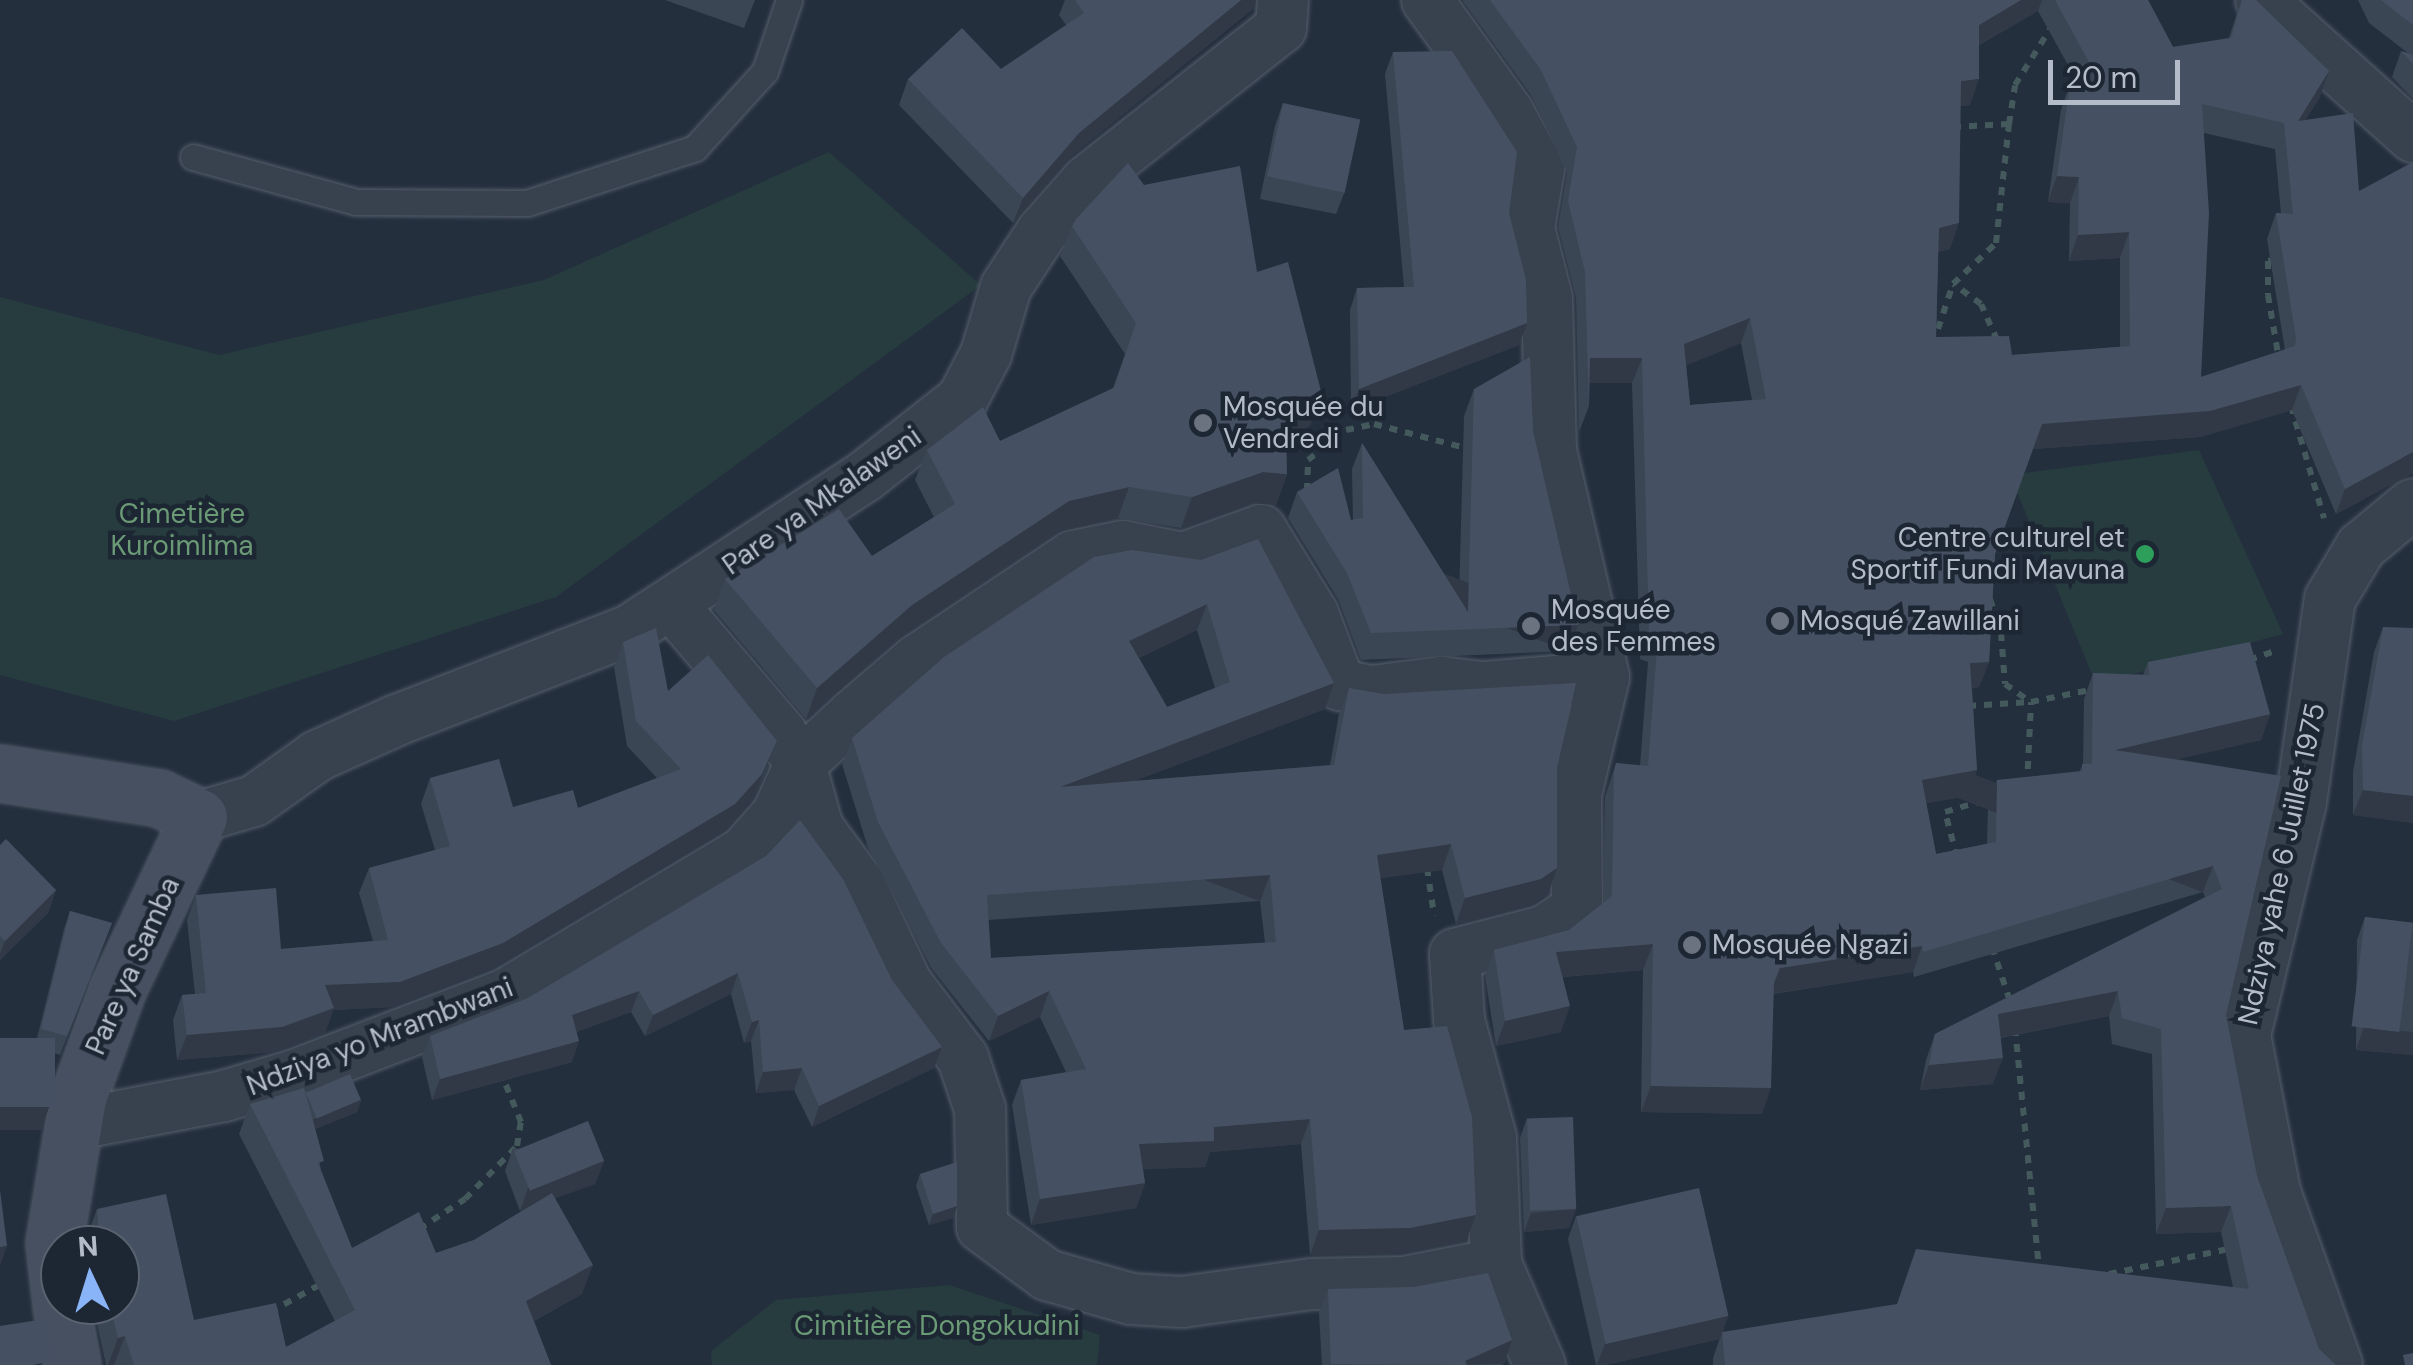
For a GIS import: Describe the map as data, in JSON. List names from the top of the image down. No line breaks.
{"streets":{"main road":["Pare ya Samba"],"street":["Pare ya Mkalaweni","Ndziya yahe 6 Juillet 1975","Ndziya yo Mrambwani"]},"crossings":[["Pare ya Mkalaweni","Pare ya Samba"],["Pare ya Samba","Ndziya yo Mrambwani"]],"parks":["Cimetière Kuroimlima","Cimitière Dongokudini"],"places":["Mosquée du Vendredi","Centre culturel et Sportif Fundi Mavuna","Mosqué Zawillani","Mosquée des Femmes","Mosquée Ngazi"],"scale_bar":"20 m","north":"top"}
